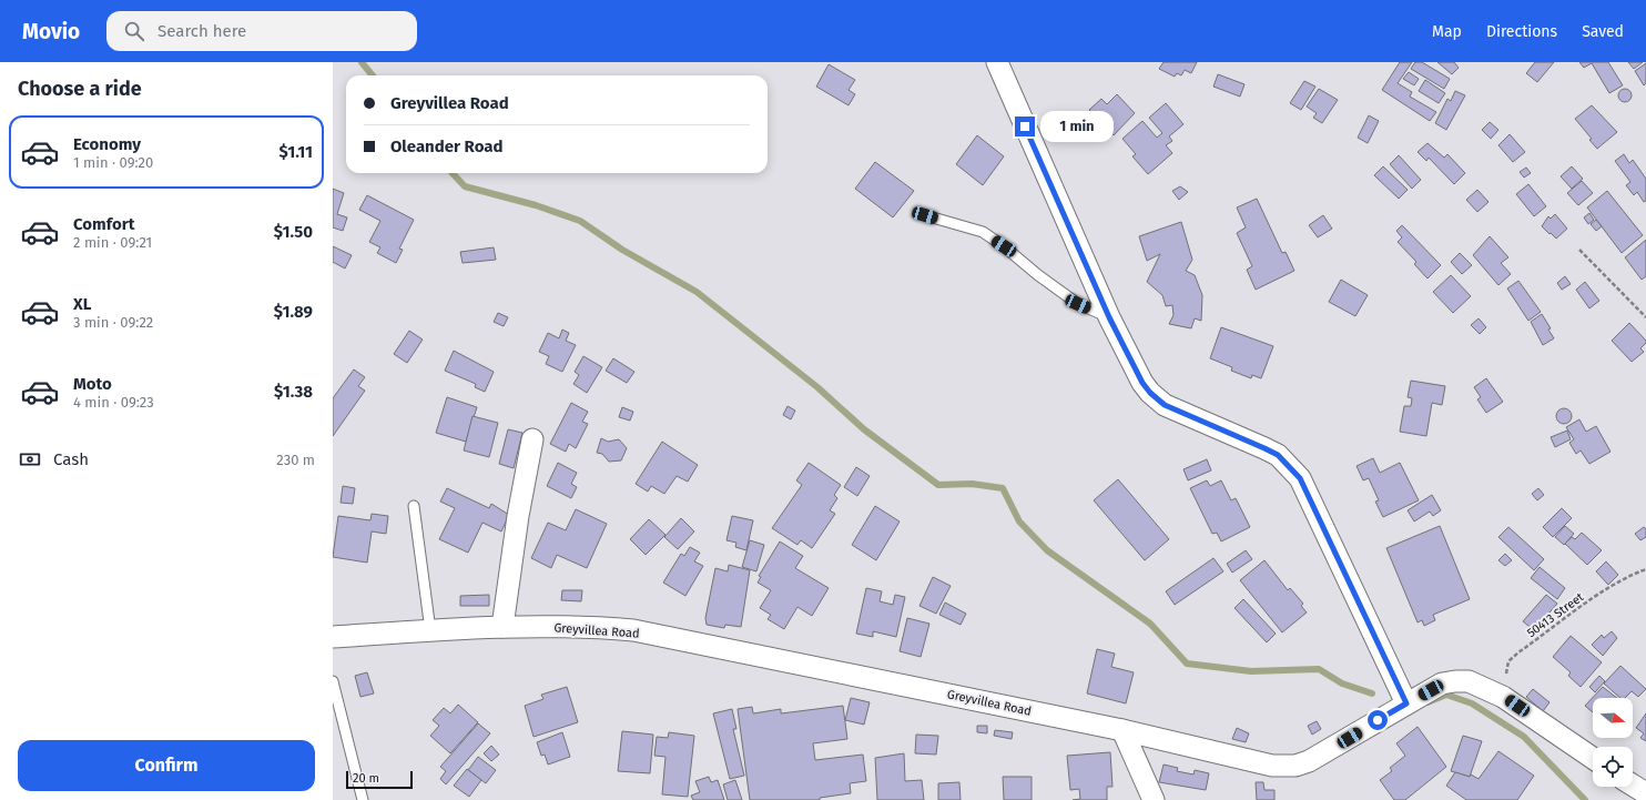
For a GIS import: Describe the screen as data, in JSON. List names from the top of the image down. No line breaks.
{"streets":{"street":["Greyvillea Road"],"path":["50413 Street"]},"crossings":[["50413 Street","Greyvillea Road"]],"scale_bar":"20 m","north":"right","page":{"header":"Movio","search":"Search here","nav":["Map","Directions","Saved"],"heading":"Choose a ride","banner":["Greyvillea Road","Oleander Road"],"bubble":"1 min","list":[{"name":"Economy","note":"1 min · 09:20","value":"$1.11"},{"name":"Comfort","note":"2 min · 09:21","value":"$1.50"},{"name":"XL","note":"3 min · 09:22","value":"$1.89"},{"name":"Moto","note":"4 min · 09:23","value":"$1.38"}],"pay":["Cash","230 m"],"buttons":"Confirm","scale":"20 m"}}
